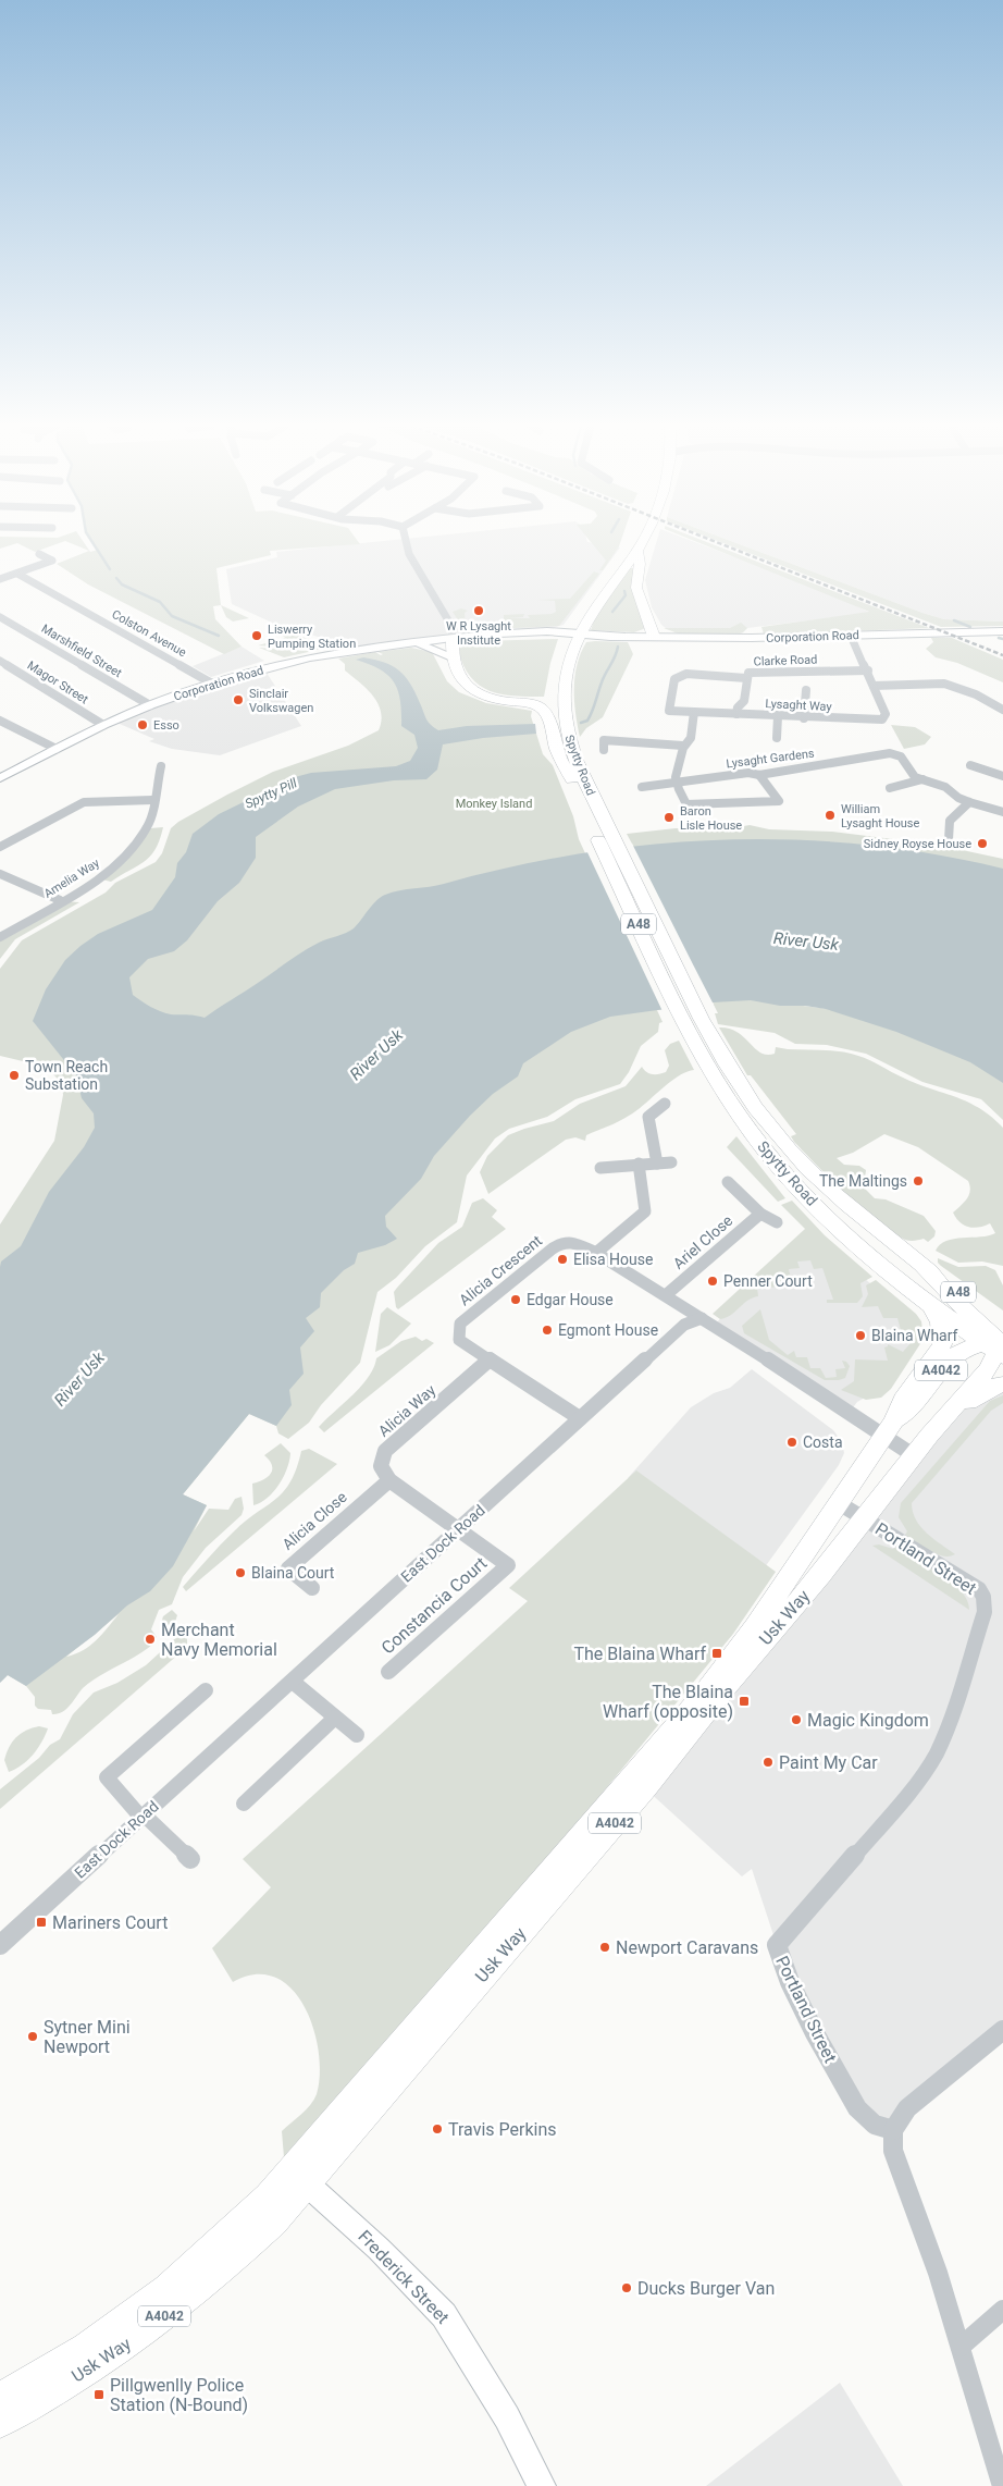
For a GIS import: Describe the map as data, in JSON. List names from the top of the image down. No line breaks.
{"streets":{"main road":["Spytty Road","A48","A4042","Usk Way"],"street":["Colston Avenue","Corporation Road","Marshfield Street","Clarke Road","Magor Street","Lysaght Way","Lysaght Gardens","Amelia Way","Ariel Close","Alicia Crescent","Alicia Way","Alicia Close","East Dock Road","Portland Street","Constancia Court","Frederick Street"]},"crossings":[["Colston Avenue","Corporation Road"],["Corporation Road","Marshfield Street"],["Corporation Road","Magor Street"],["Corporation Road","Lysaght Way"],["Corporation Road","Spytty Road"],["Clarke Road","Lysaght Way"],["Spytty Road","A48"],["Spytty Road","Usk Way"],["A48","Usk Way"],["Ariel Close","Alicia Crescent"],["Alicia Crescent","Alicia Way"],["Alicia Crescent","East Dock Road"],["Alicia Way","Alicia Close"],["East Dock Road","Constancia Court"],["Portland Street","Usk Way"],["Usk Way","Frederick Street"]],"water":["Spytty Pill","River Usk"],"parks":["Monkey Island"],"places":{"other":["W R Lysaght Institute","Liswerry Pumping Station","Sinclair Volkswagen","Esso","William Lysaght House","Baron Lisle House","Sidney Royse House","Town Reach Substation","The Maltings","Elisa House","Penner Court","Edgar House","Egmont House","Blaina Wharf","Costa","Blaina Court","Merchant Navy Memorial","Magic Kingdom","Paint My Car","Newport Caravans","Sytner Mini Newport","Travis Perkins","Ducks Burger Van"],"transit":["The Blaina Wharf","The Blaina Wharf (opposite)","Mariners Court","Pillgwenlly Police Station (N-Bound)"]}}
